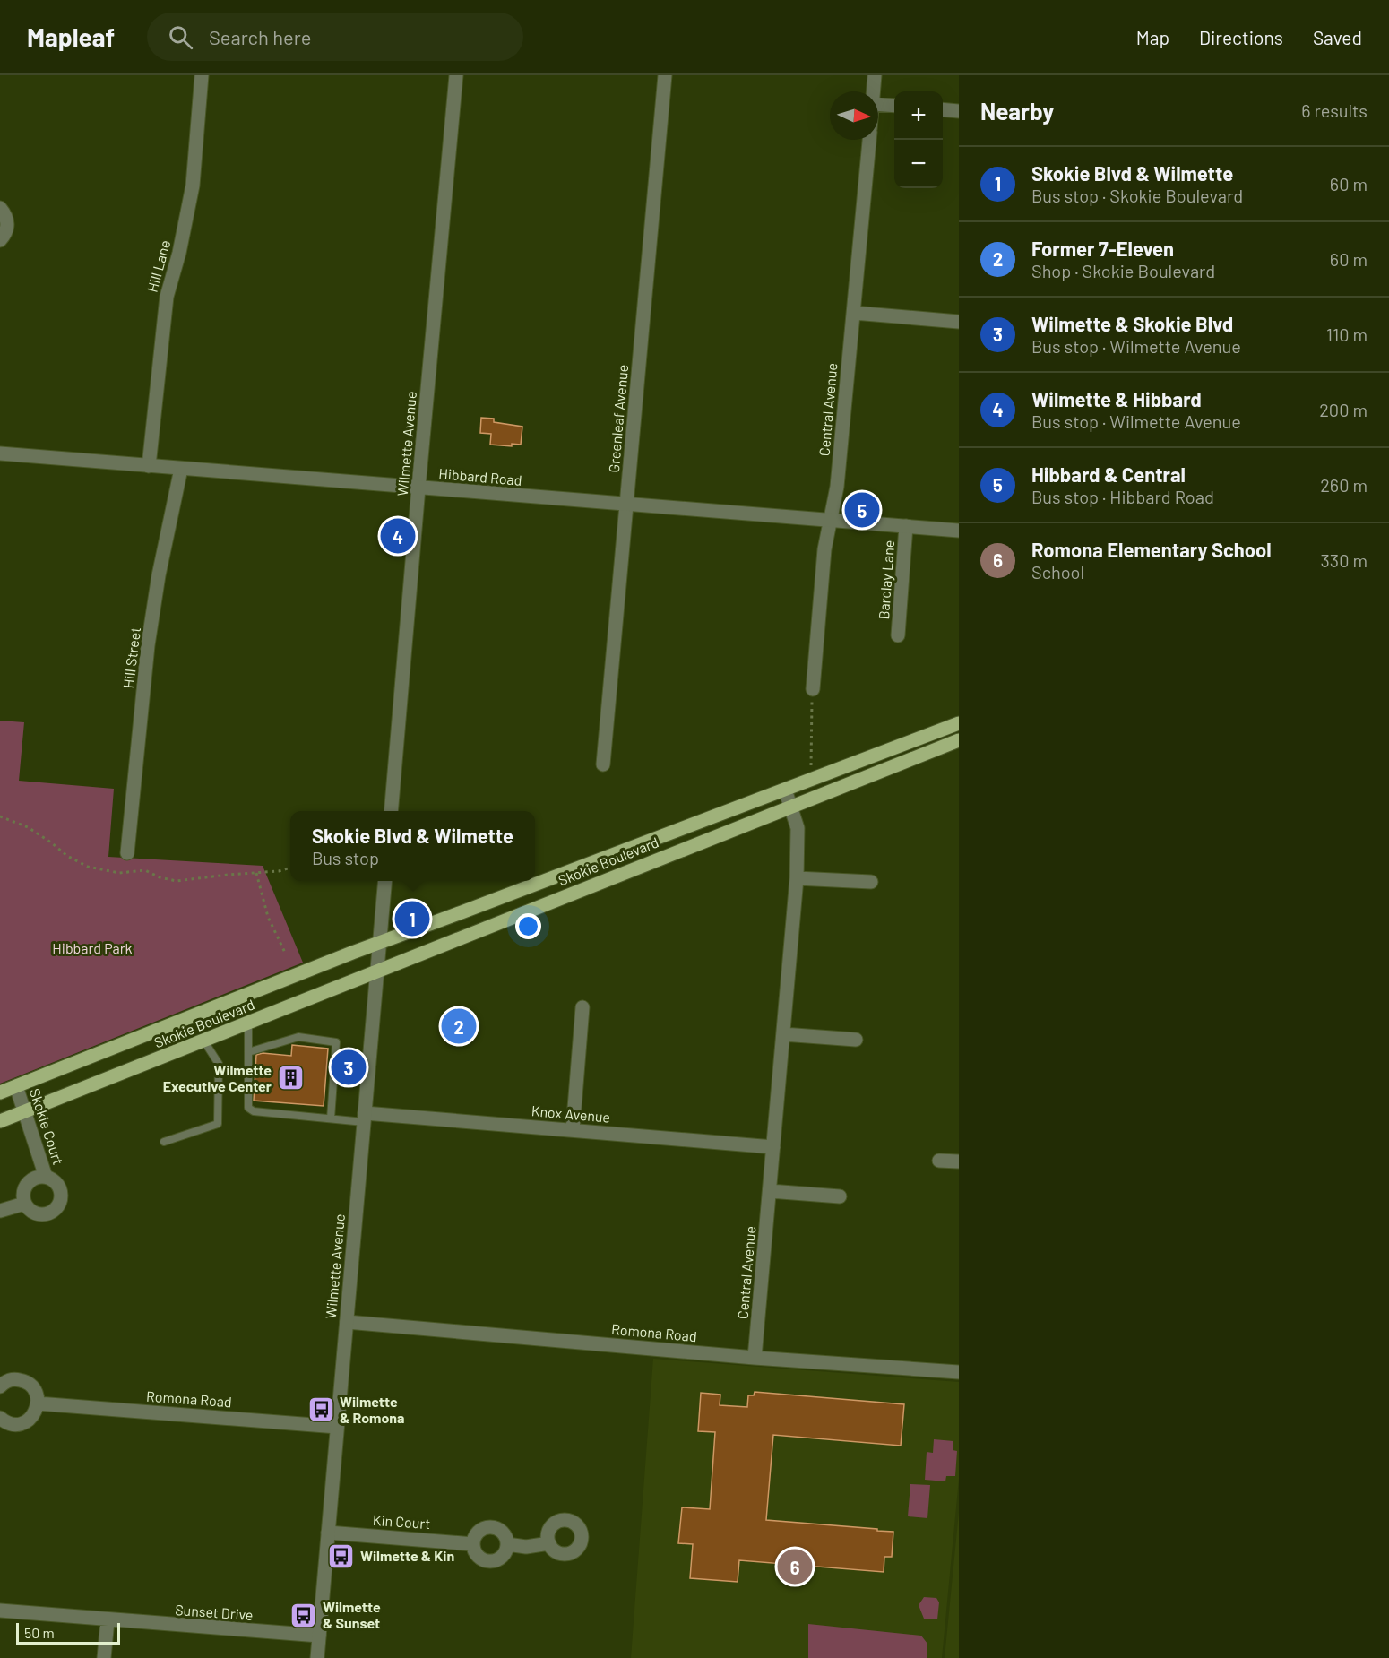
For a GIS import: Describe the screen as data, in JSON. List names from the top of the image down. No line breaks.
{"streets":{"main road":["Skokie Boulevard"],"street":["Hill Lane","Central Avenue","Greenleaf Avenue","Wilmette Avenue","Hibbard Road","Barclay Lane","Hill Street","Knox Avenue","Skokie Court","Romona Road","Kin Court","Sunset Drive"]},"crossings":[["Hill Lane","Hibbard Road"],["Central Avenue","Hibbard Road"],["Central Avenue","Skokie Boulevard"],["Central Avenue","Knox Avenue"],["Central Avenue","Romona Road"],["Greenleaf Avenue","Hibbard Road"],["Wilmette Avenue","Hibbard Road"],["Wilmette Avenue","Skokie Boulevard"],["Wilmette Avenue","Knox Avenue"],["Wilmette Avenue","Romona Road"],["Wilmette Avenue","Kin Court"],["Wilmette Avenue","Sunset Drive"],["Hibbard Road","Barclay Lane"],["Hibbard Road","Hill Street"],["Skokie Boulevard","Skokie Court"]],"parks":["Hibbard Park"],"places":{"building":["Wilmette Executive Center"],"bus stop":["Wilmette & Romona","Wilmette & Kin","Wilmette & Sunset"]},"scale_bar":"50 m","north":"right","page":{"header":"Mapleaf","search":"Search here","nav":["Map","Directions","Saved"],"heading":["Nearby","6 results"],"map_buttons":["+","−"],"list":[{"mark":"1","name":"Skokie Blvd & Wilmette","note":"Bus stop · Skokie Boulevard","value":"60 m"},{"mark":"2","name":"Former 7-Eleven","note":"Shop · Skokie Boulevard","value":"60 m"},{"mark":"3","name":"Wilmette & Skokie Blvd","note":"Bus stop · Wilmette Avenue","value":"110 m"},{"mark":"4","name":"Wilmette & Hibbard","note":"Bus stop · Wilmette Avenue","value":"200 m"},{"mark":"5","name":"Hibbard & Central","note":"Bus stop · Hibbard Road","value":"260 m"},{"mark":"6","name":"Romona Elementary School","note":"School","value":"330 m"}],"pins":["5","4","1","2","3","6"],"popup":["Skokie Blvd & Wilmette","Bus stop"],"scale":"50 m"}}
